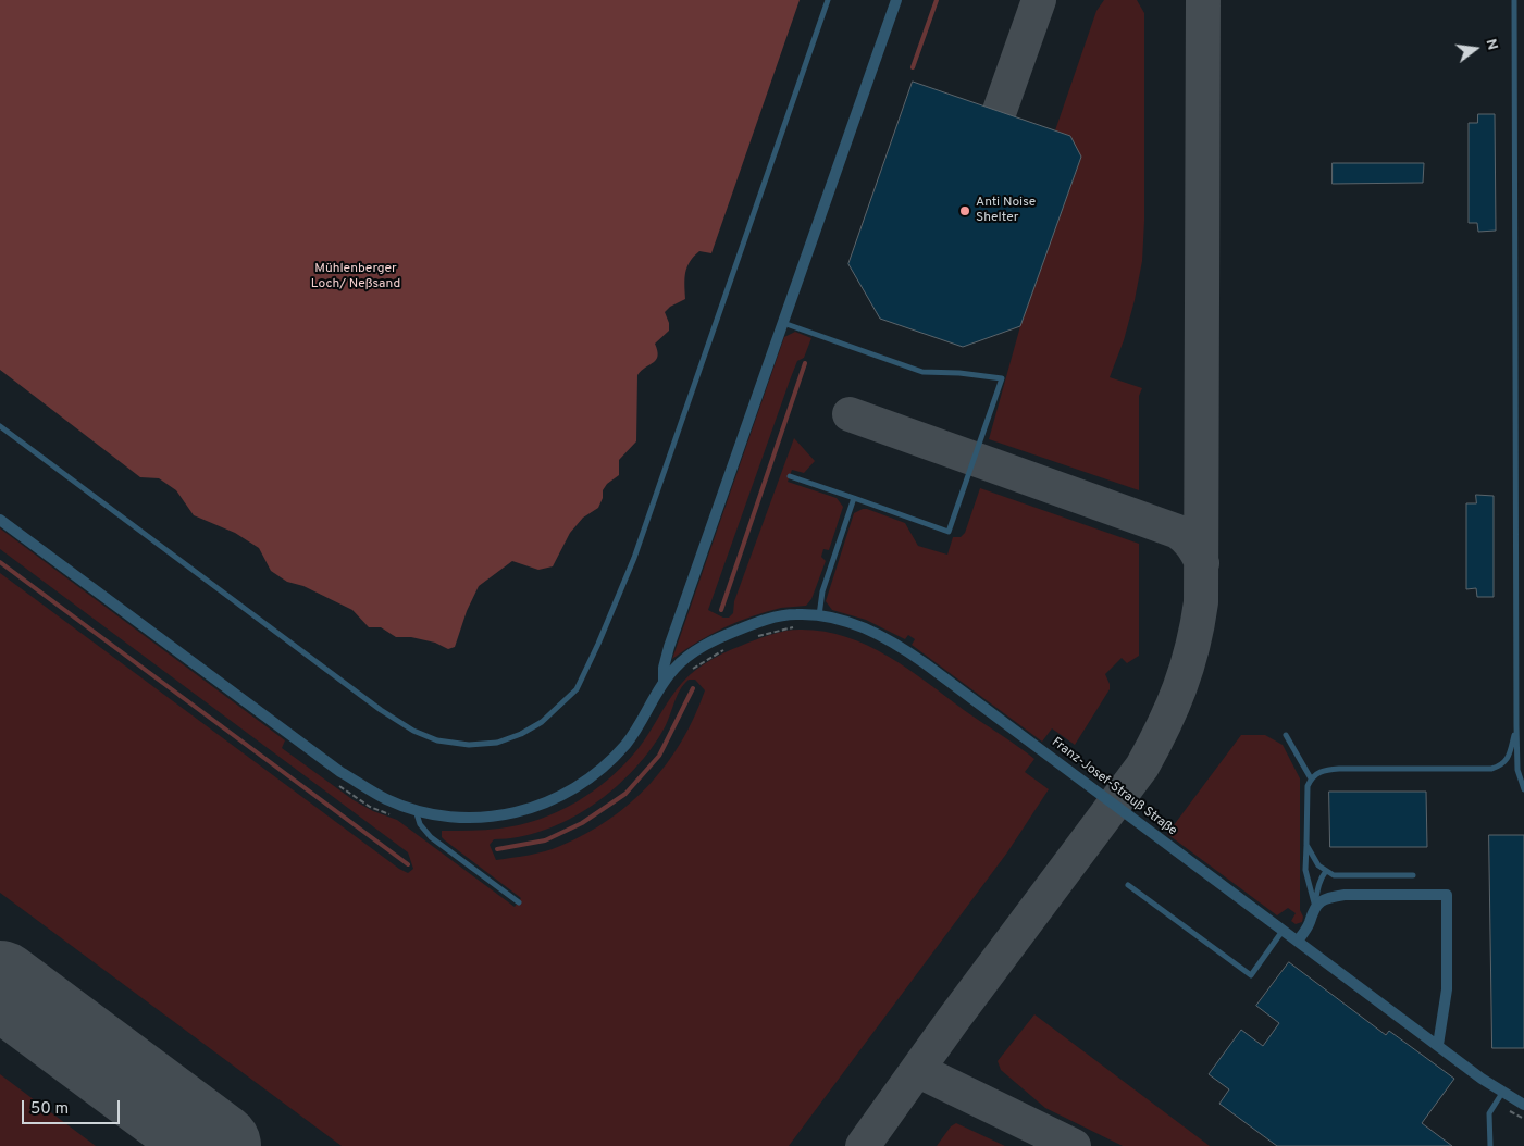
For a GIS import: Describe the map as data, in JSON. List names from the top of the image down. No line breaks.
{"streets":{"street":["Franz-Josef-Strauß Straße"]},"parks":["Mühlenberger Loch/ Neßsand"],"places":["Anti Noise Shelter"],"scale_bar":"50 m","north":"right"}
